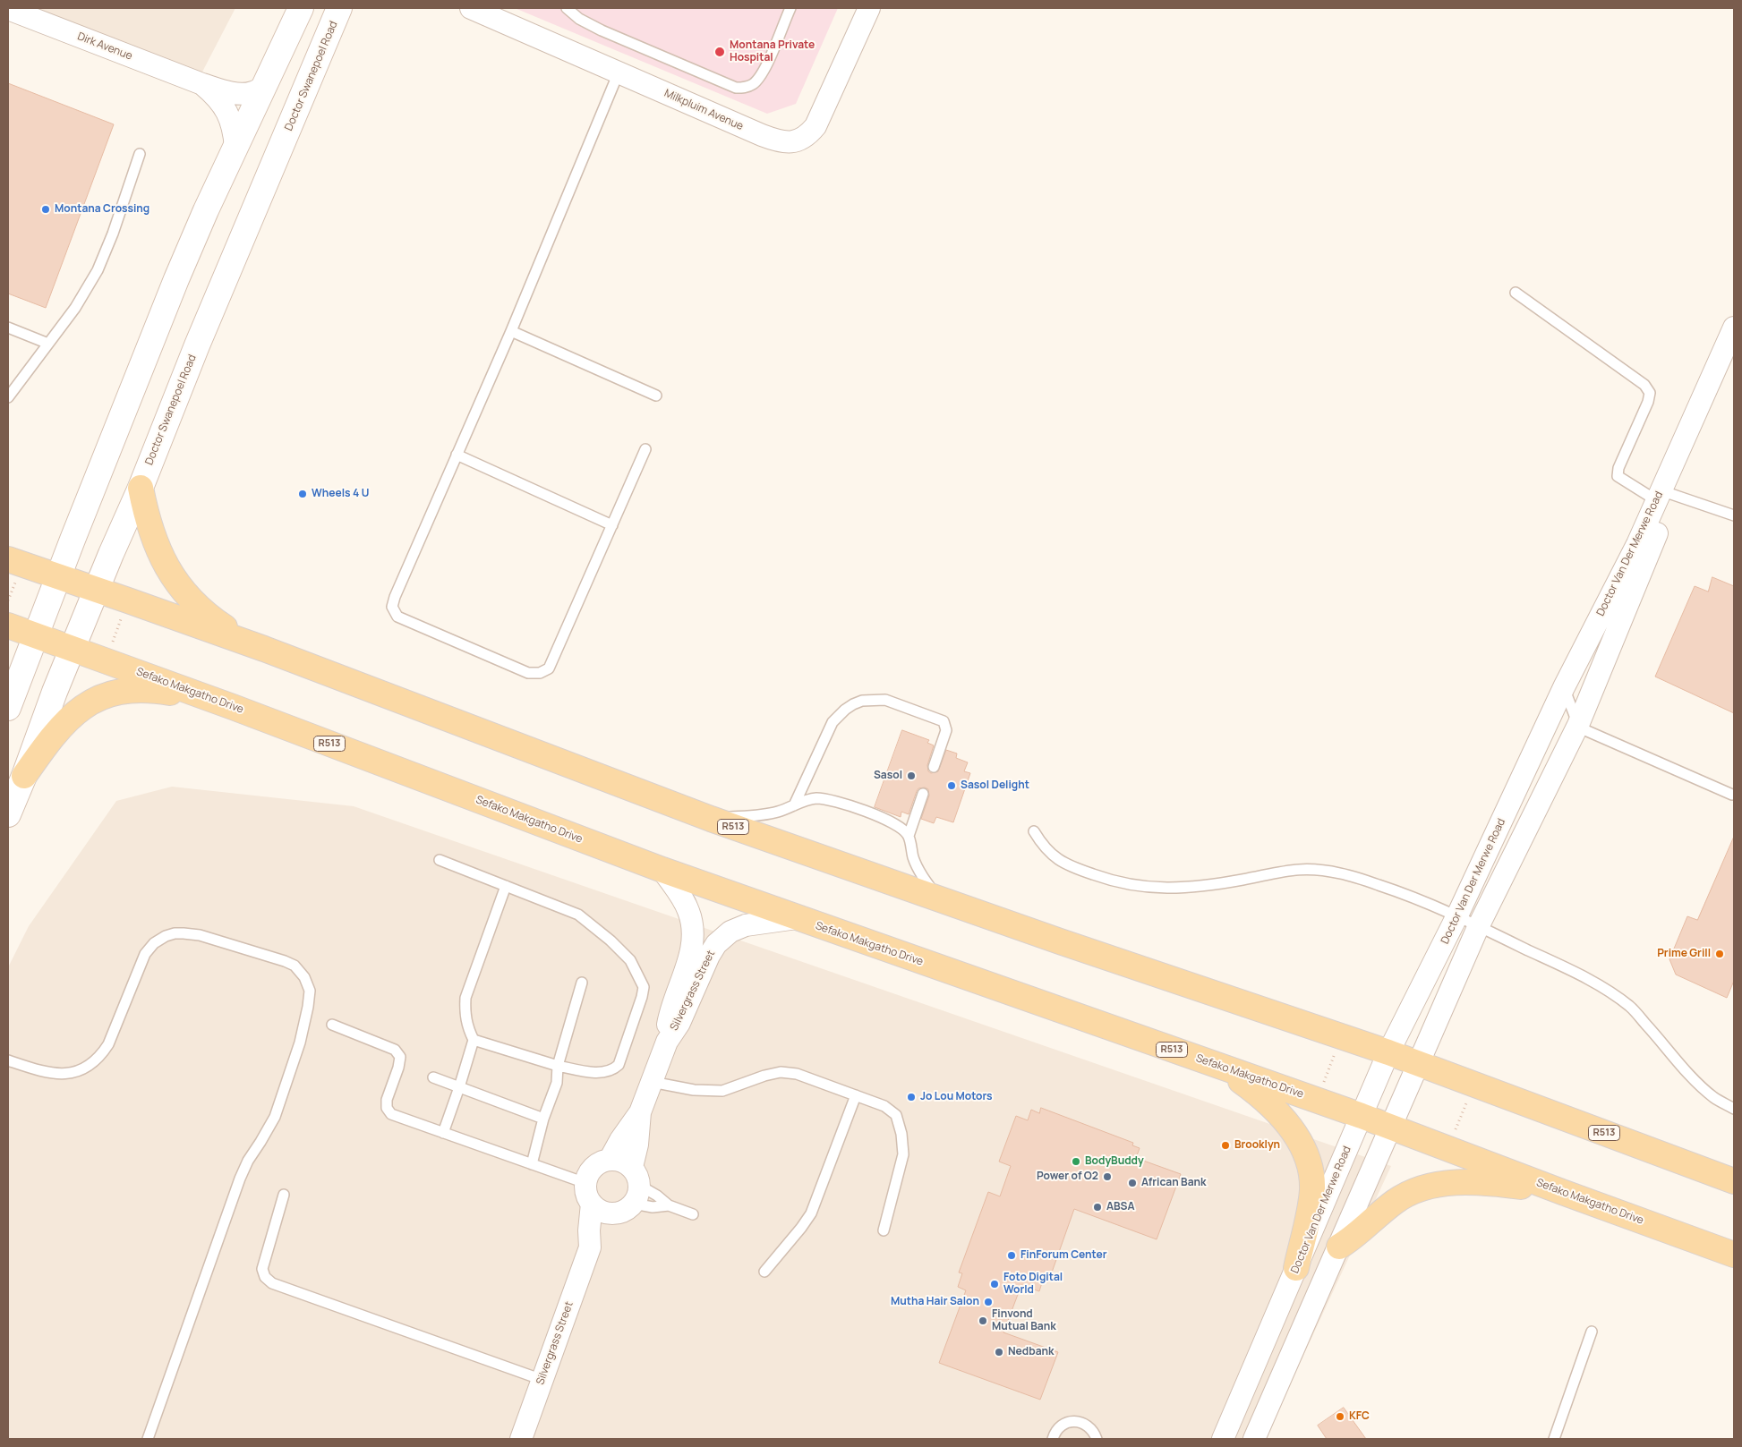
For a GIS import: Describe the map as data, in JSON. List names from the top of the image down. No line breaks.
{"streets":{"main road":["Doctor Swanepoel Road","Sefako Makgatho Drive","R513"],"street":["Dirk Avenue","Milkpluim Avenue","Doctor Van Der Merwe Road","Silvergrass Street"]},"crossings":[["Doctor Swanepoel Road","Sefako Makgatho Drive"],["Doctor Swanepoel Road","R513"],["Doctor Van Der Merwe Road","Sefako Makgatho Drive"],["Doctor Van Der Merwe Road","R513"],["Sefako Makgatho Drive","Silvergrass Street"]],"places":["Montana Private Hospital","Montana Crossing","Wheels 4 U","Sasol","Sasol Delight","Prime Grill","Jo Lou Motors","Brooklyn","BodyBuddy","Power of O2","African Bank","ABSA","FinForum Center","Foto Digital World","Mutha Hair Salon","Finvond Mutual Bank","Nedbank","KFC"]}
